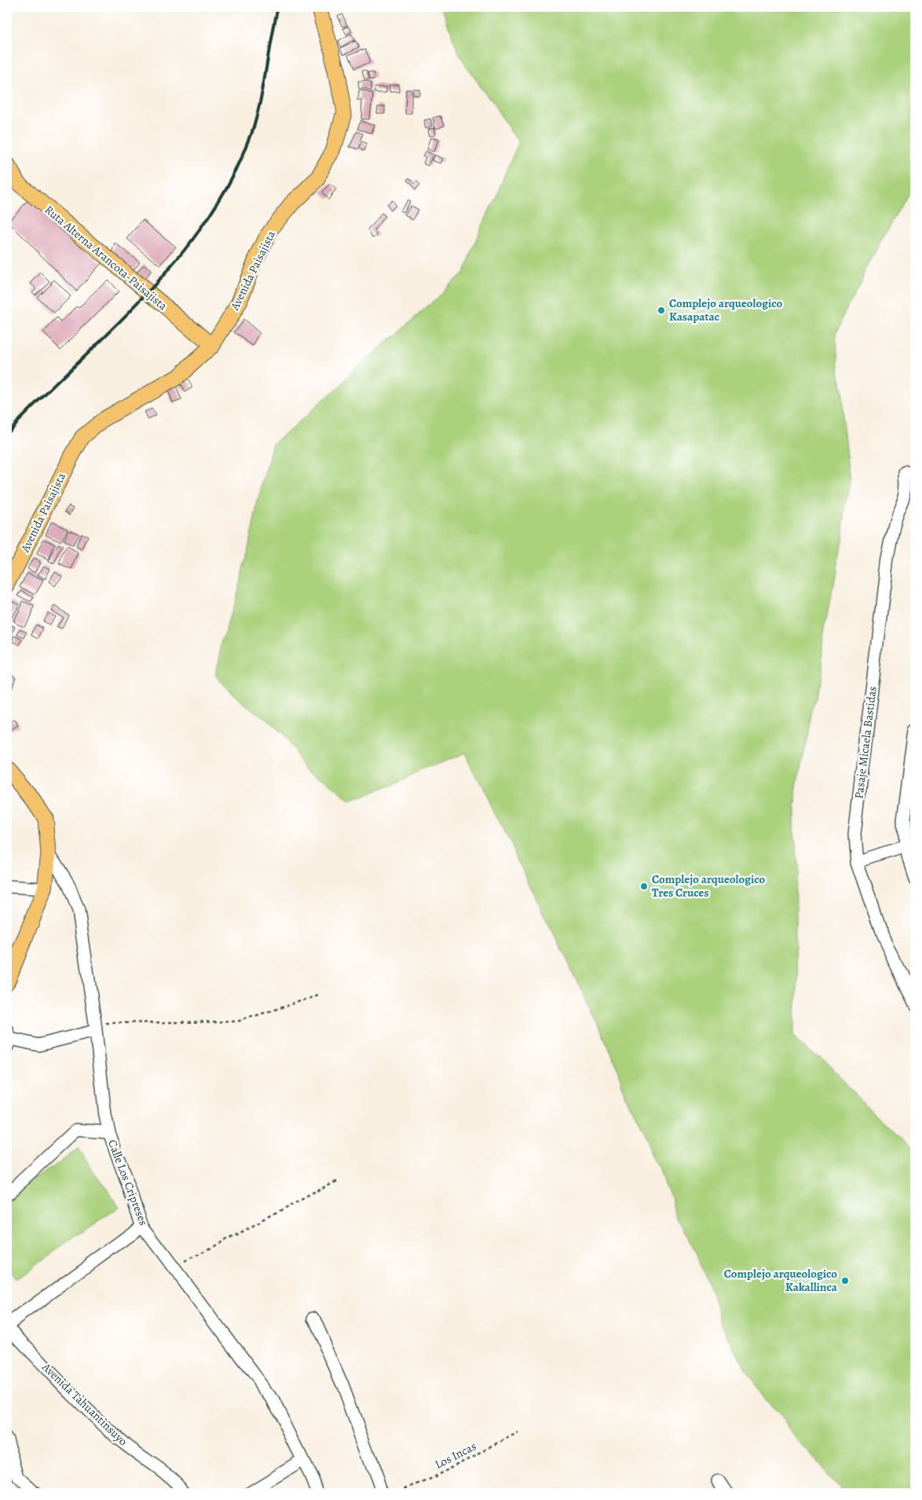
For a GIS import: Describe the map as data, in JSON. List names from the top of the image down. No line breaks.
{"streets":{"main road":["Ruta Alterna Arancota-Paisajista","Avenida Paisajista"],"street":["Pasaje Micaela Bastidas","Calle Los Cripreses","Avenida Tahuantinsuyo"],"path":["Los Incas"]},"crossings":[["Ruta Alterna Arancota-Paisajista","Avenida Paisajista"]],"places":["Complejo arqueologico Kasapatac","Complejo arqueologico Tres Cruces","Complejo arqueologico Kakallinca"]}
